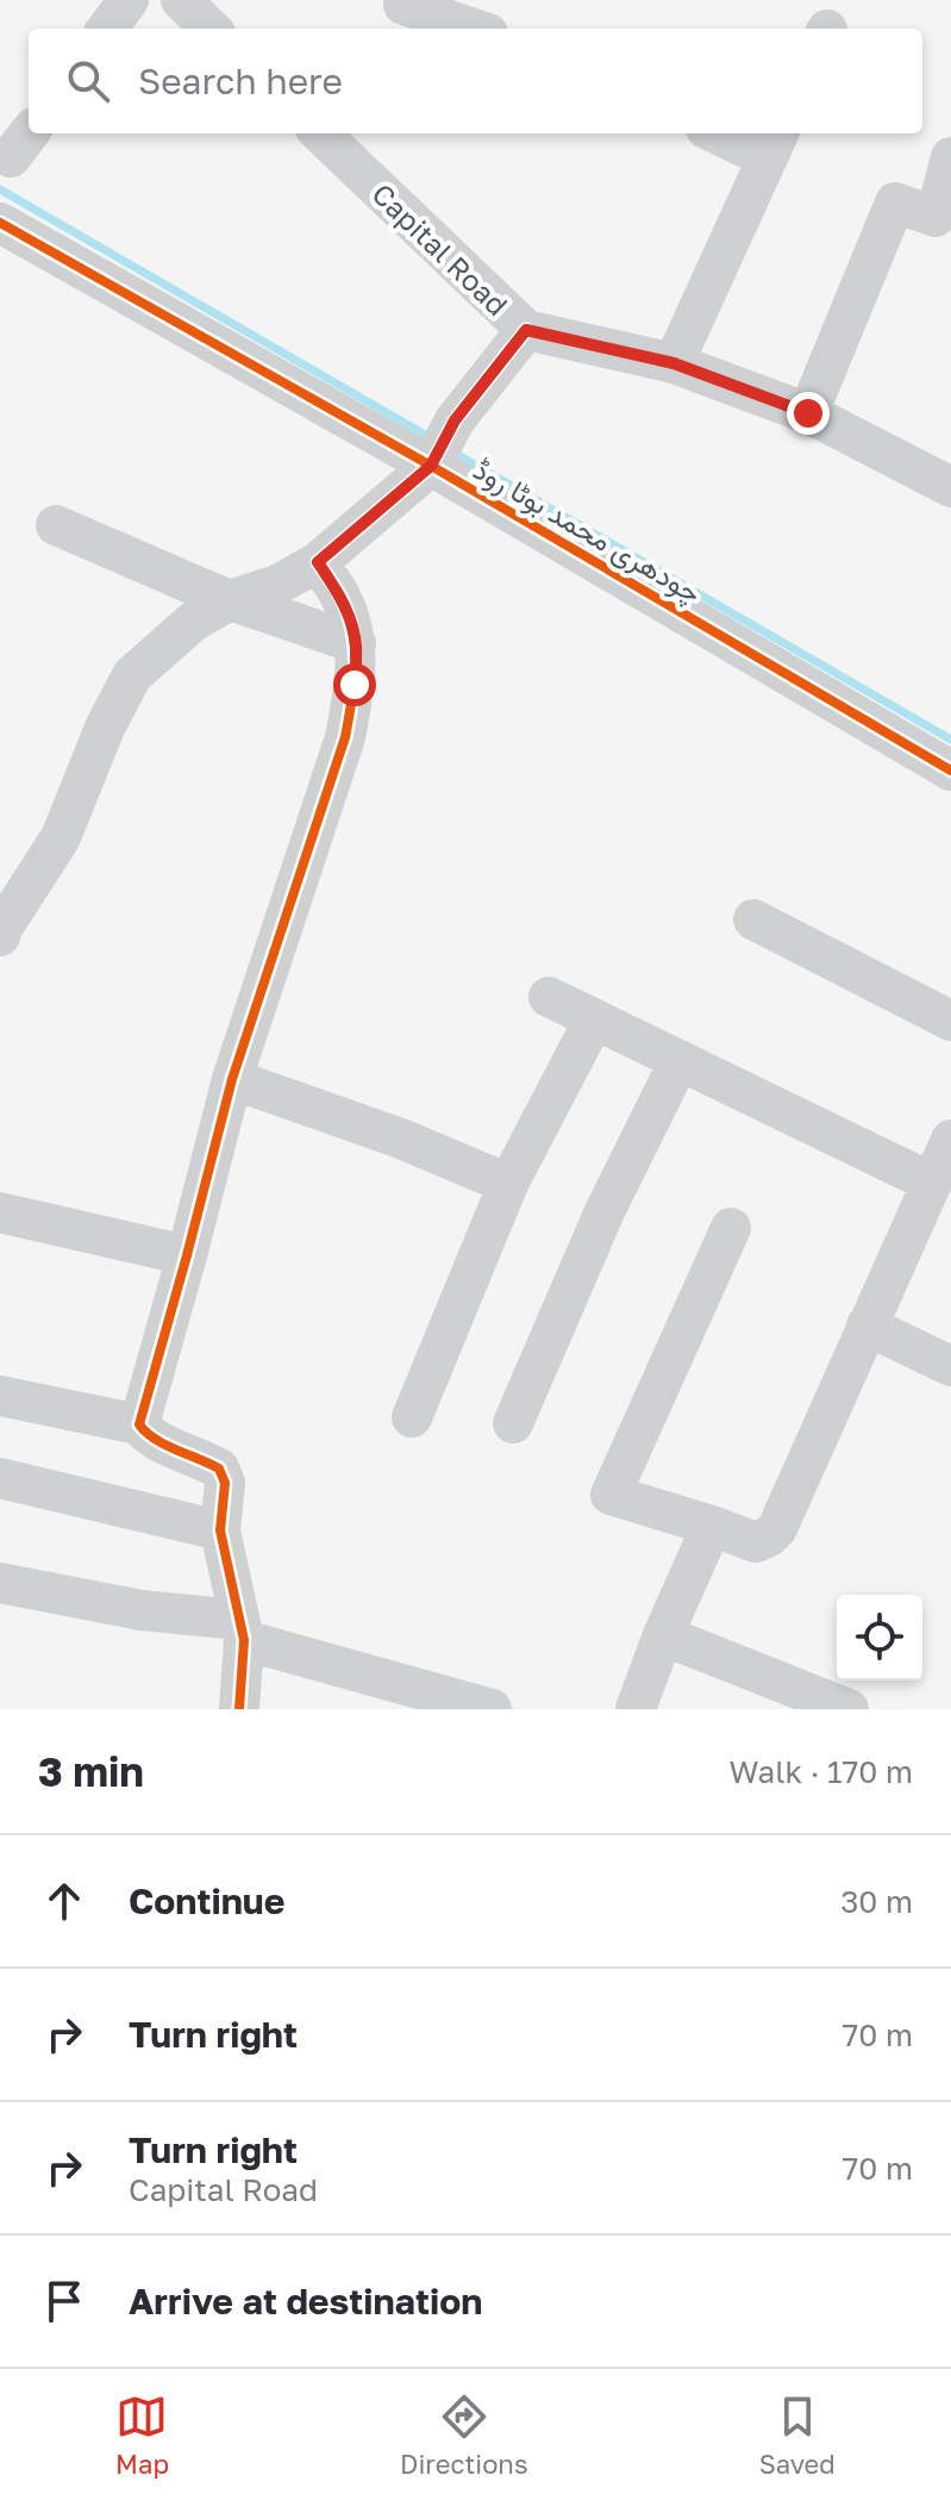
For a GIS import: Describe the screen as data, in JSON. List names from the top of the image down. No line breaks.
{"streets":{"street":["Capital Road","چودھری محمد بوٹا روڈ"]},"page":{"search":"Search here","heading":["3 min","Walk · 170 m"],"list":[["Continue","30 m"],["Turn right","70 m"],["Turn right","Capital Road","70 m"],"Arrive at destination"],"nav":["Map","Directions","Saved"]}}
